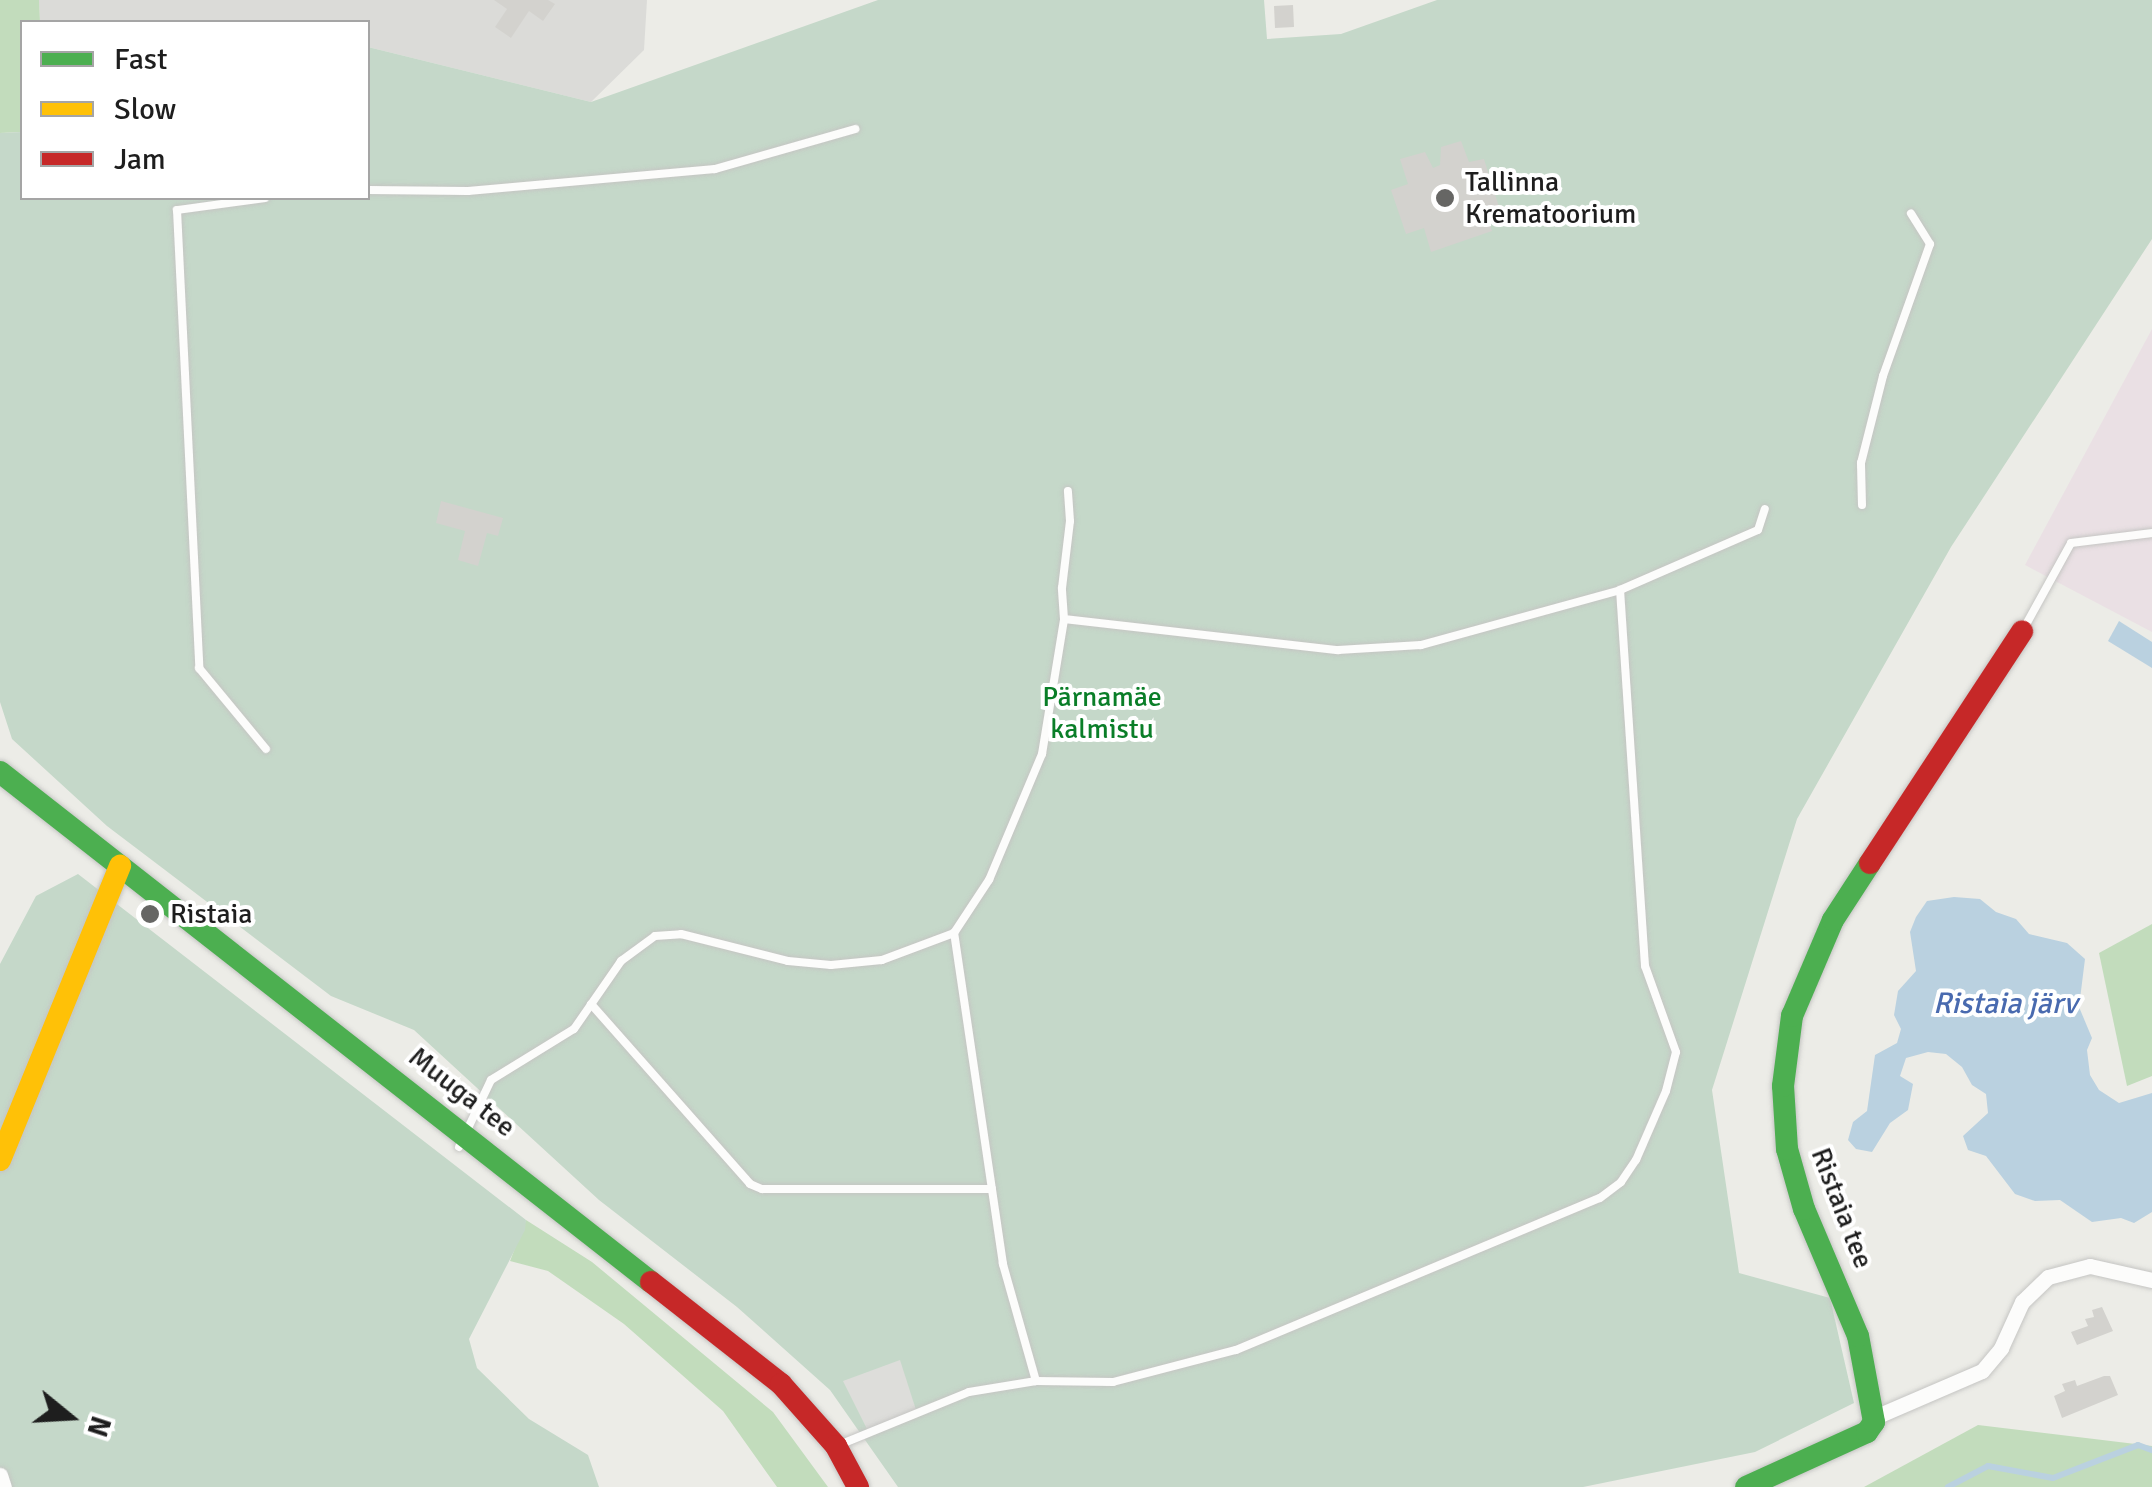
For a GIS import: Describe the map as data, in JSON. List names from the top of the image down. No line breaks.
{"streets":{"street":["Muuga tee","Ristaia tee"]},"water":["Ristaia järv"],"parks":["Pärnamäe kalmistu"],"places":["Tallinna Krematoorium","Ristaia"],"legend":["Fast","Slow","Jam"],"north":"right"}
